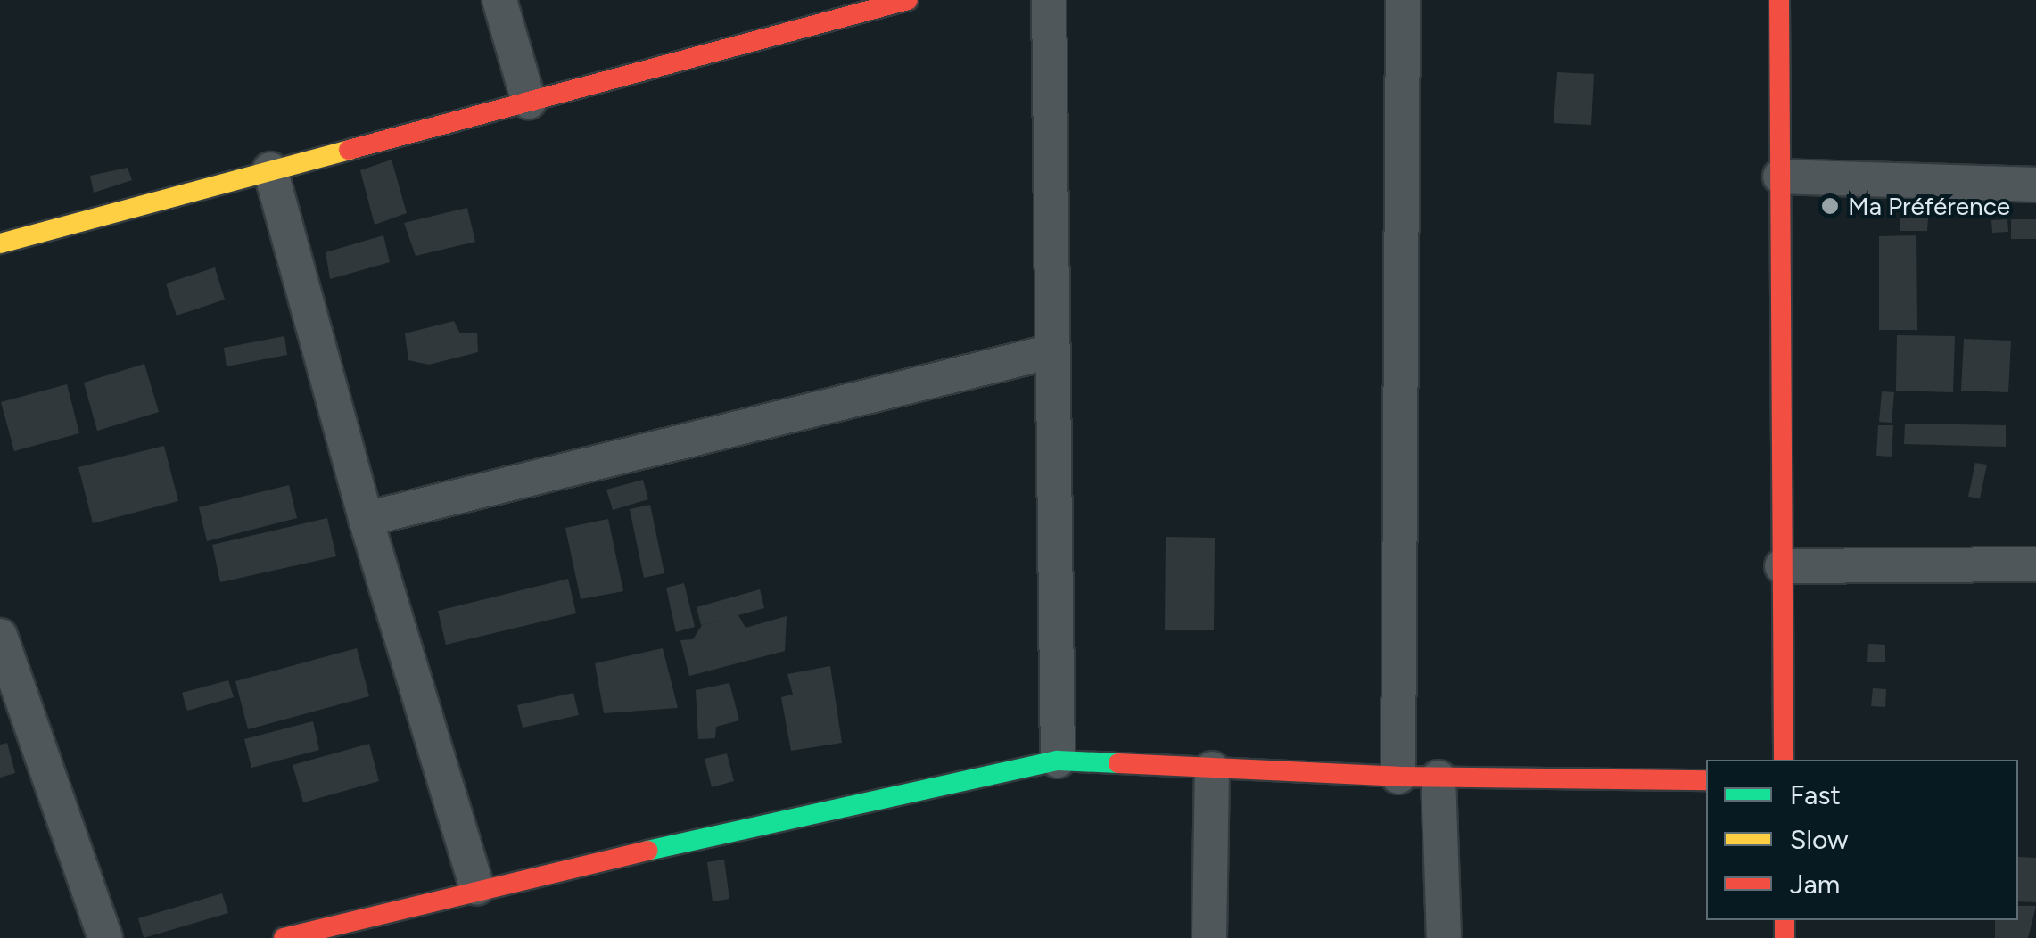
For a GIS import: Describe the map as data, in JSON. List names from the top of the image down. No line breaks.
{"places":["Ma Préférence"],"legend":["Fast","Slow","Jam"]}
